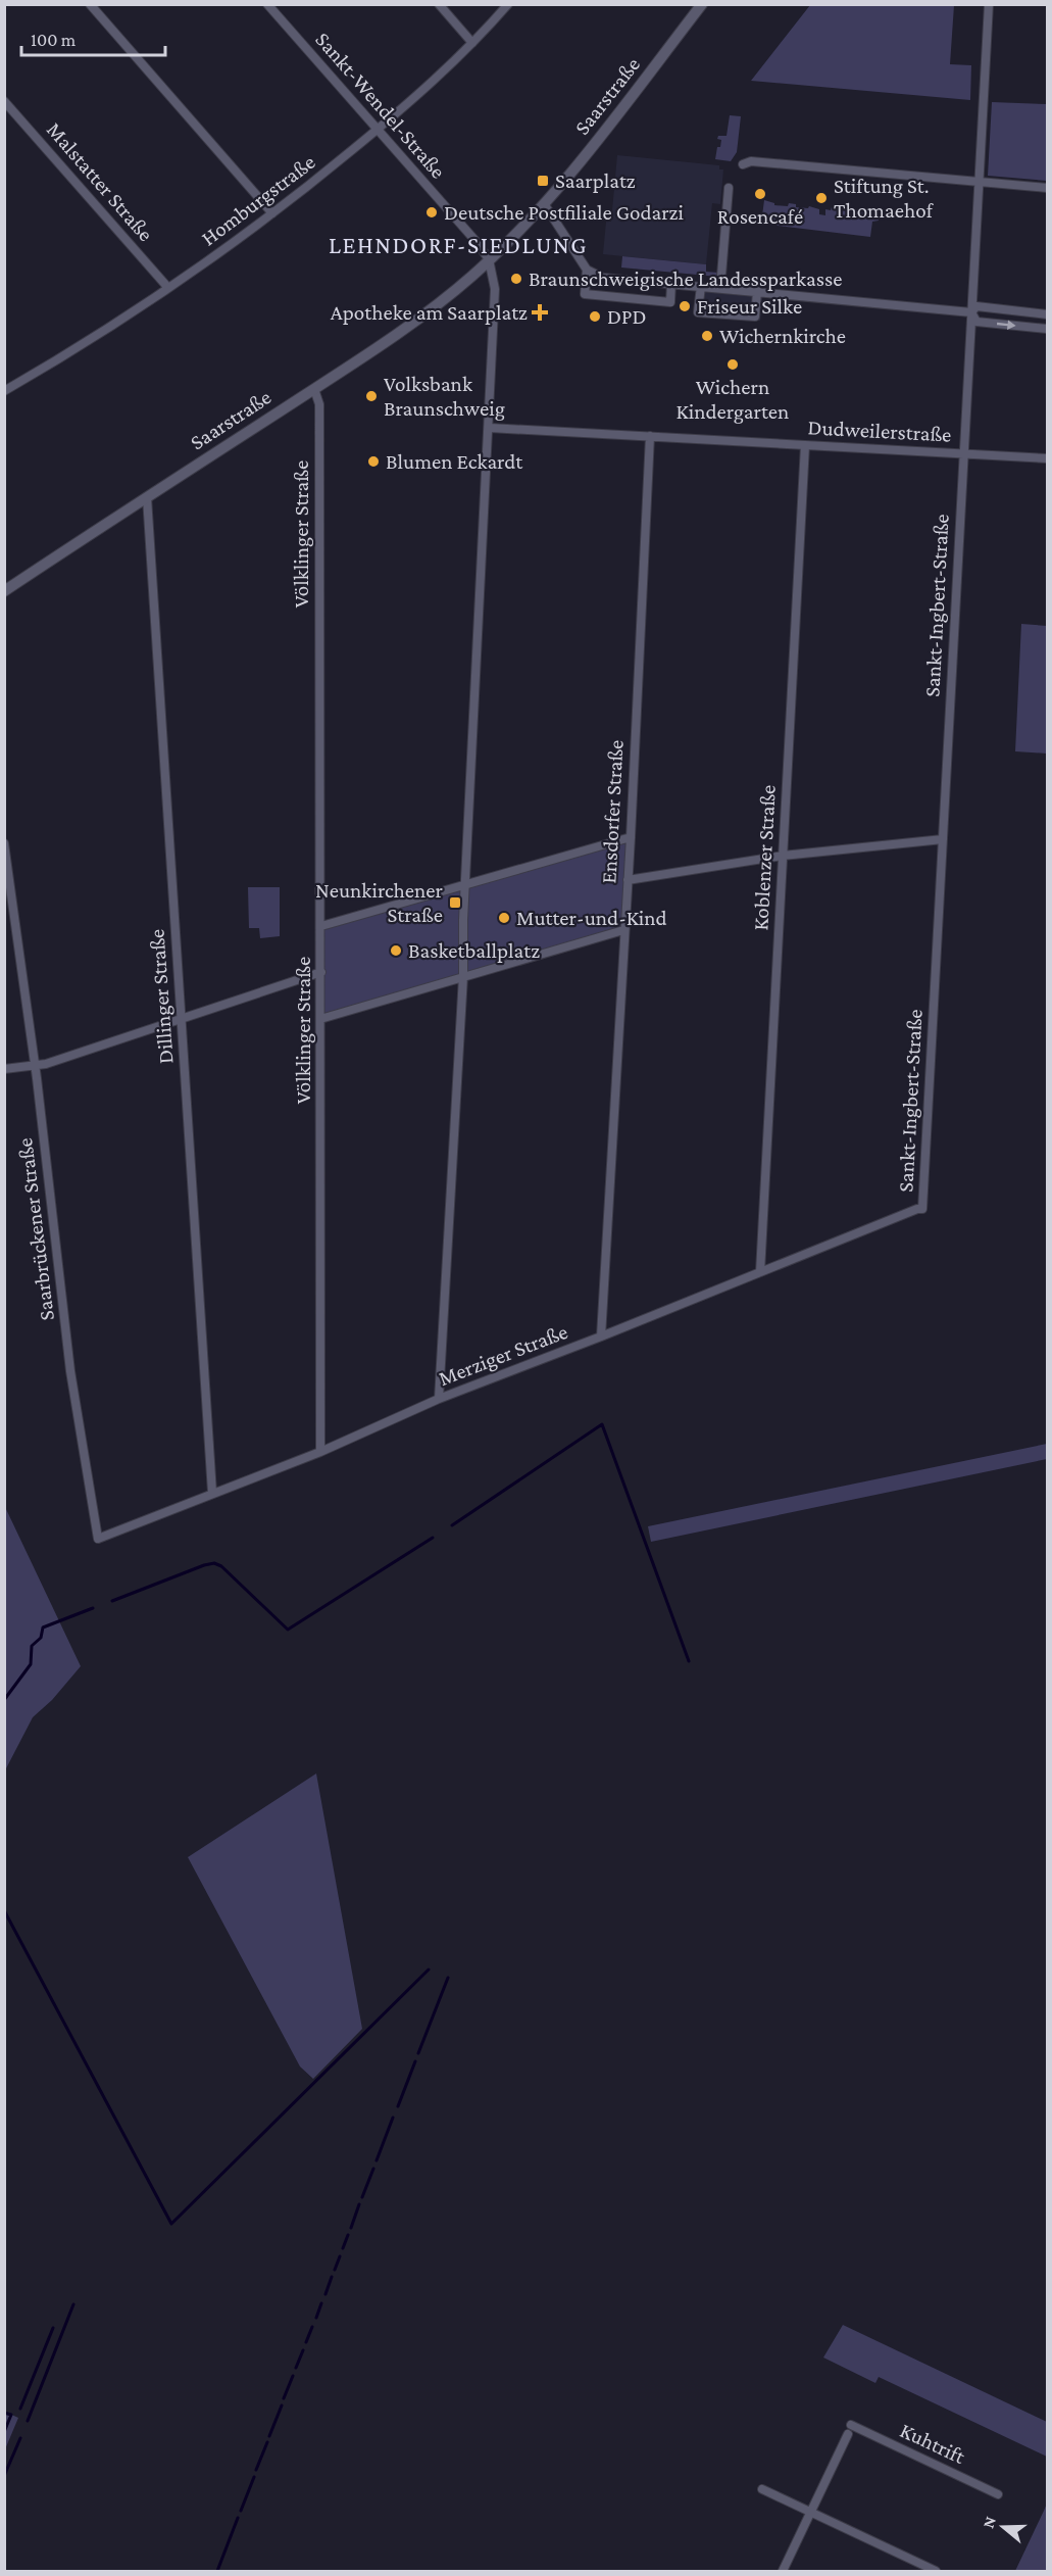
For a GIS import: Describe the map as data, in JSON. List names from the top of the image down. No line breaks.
{"streets":{"street":["Saarstraße","Sankt-Wendel-Straße","Malstatter Straße","Homburgstraße","Dudweilerstraße","Völklinger Straße","Sankt-Ingbert-Straße","Ensdorfer Straße","Koblenzer Straße","Dillinger Straße","Saarbrückener Straße","Merziger Straße","Kuhtrift"]},"crossings":[["Saarstraße","Sankt-Wendel-Straße"],["Saarstraße","Völklinger Straße"],["Saarstraße","Dillinger Straße"],["Sankt-Wendel-Straße","Homburgstraße"],["Malstatter Straße","Homburgstraße"],["Dudweilerstraße","Sankt-Ingbert-Straße"],["Dudweilerstraße","Ensdorfer Straße"],["Dudweilerstraße","Koblenzer Straße"],["Völklinger Straße","Merziger Straße"],["Sankt-Ingbert-Straße","Merziger Straße"],["Ensdorfer Straße","Merziger Straße"],["Koblenzer Straße","Merziger Straße"],["Dillinger Straße","Merziger Straße"],["Saarbrückener Straße","Merziger Straße"]],"districts":["LEHNDORF-SIEDLUNG"],"places":{"transit":["Saarplatz","Neunkirchener Straße"],"other":["Rosencafé","Stiftung St. Thomaehof","Deutsche Postfiliale Godarzi","Braunschweigische Landessparkasse","Friseur Silke","DPD","Wichernkirche","Wichern Kindergarten","Volksbank Braunschweig","Blumen Eckardt","Mutter-und-Kind","Basketballplatz"],"health":["Apotheke am Saarplatz"]},"scale_bar":"100 m","north":"left"}
